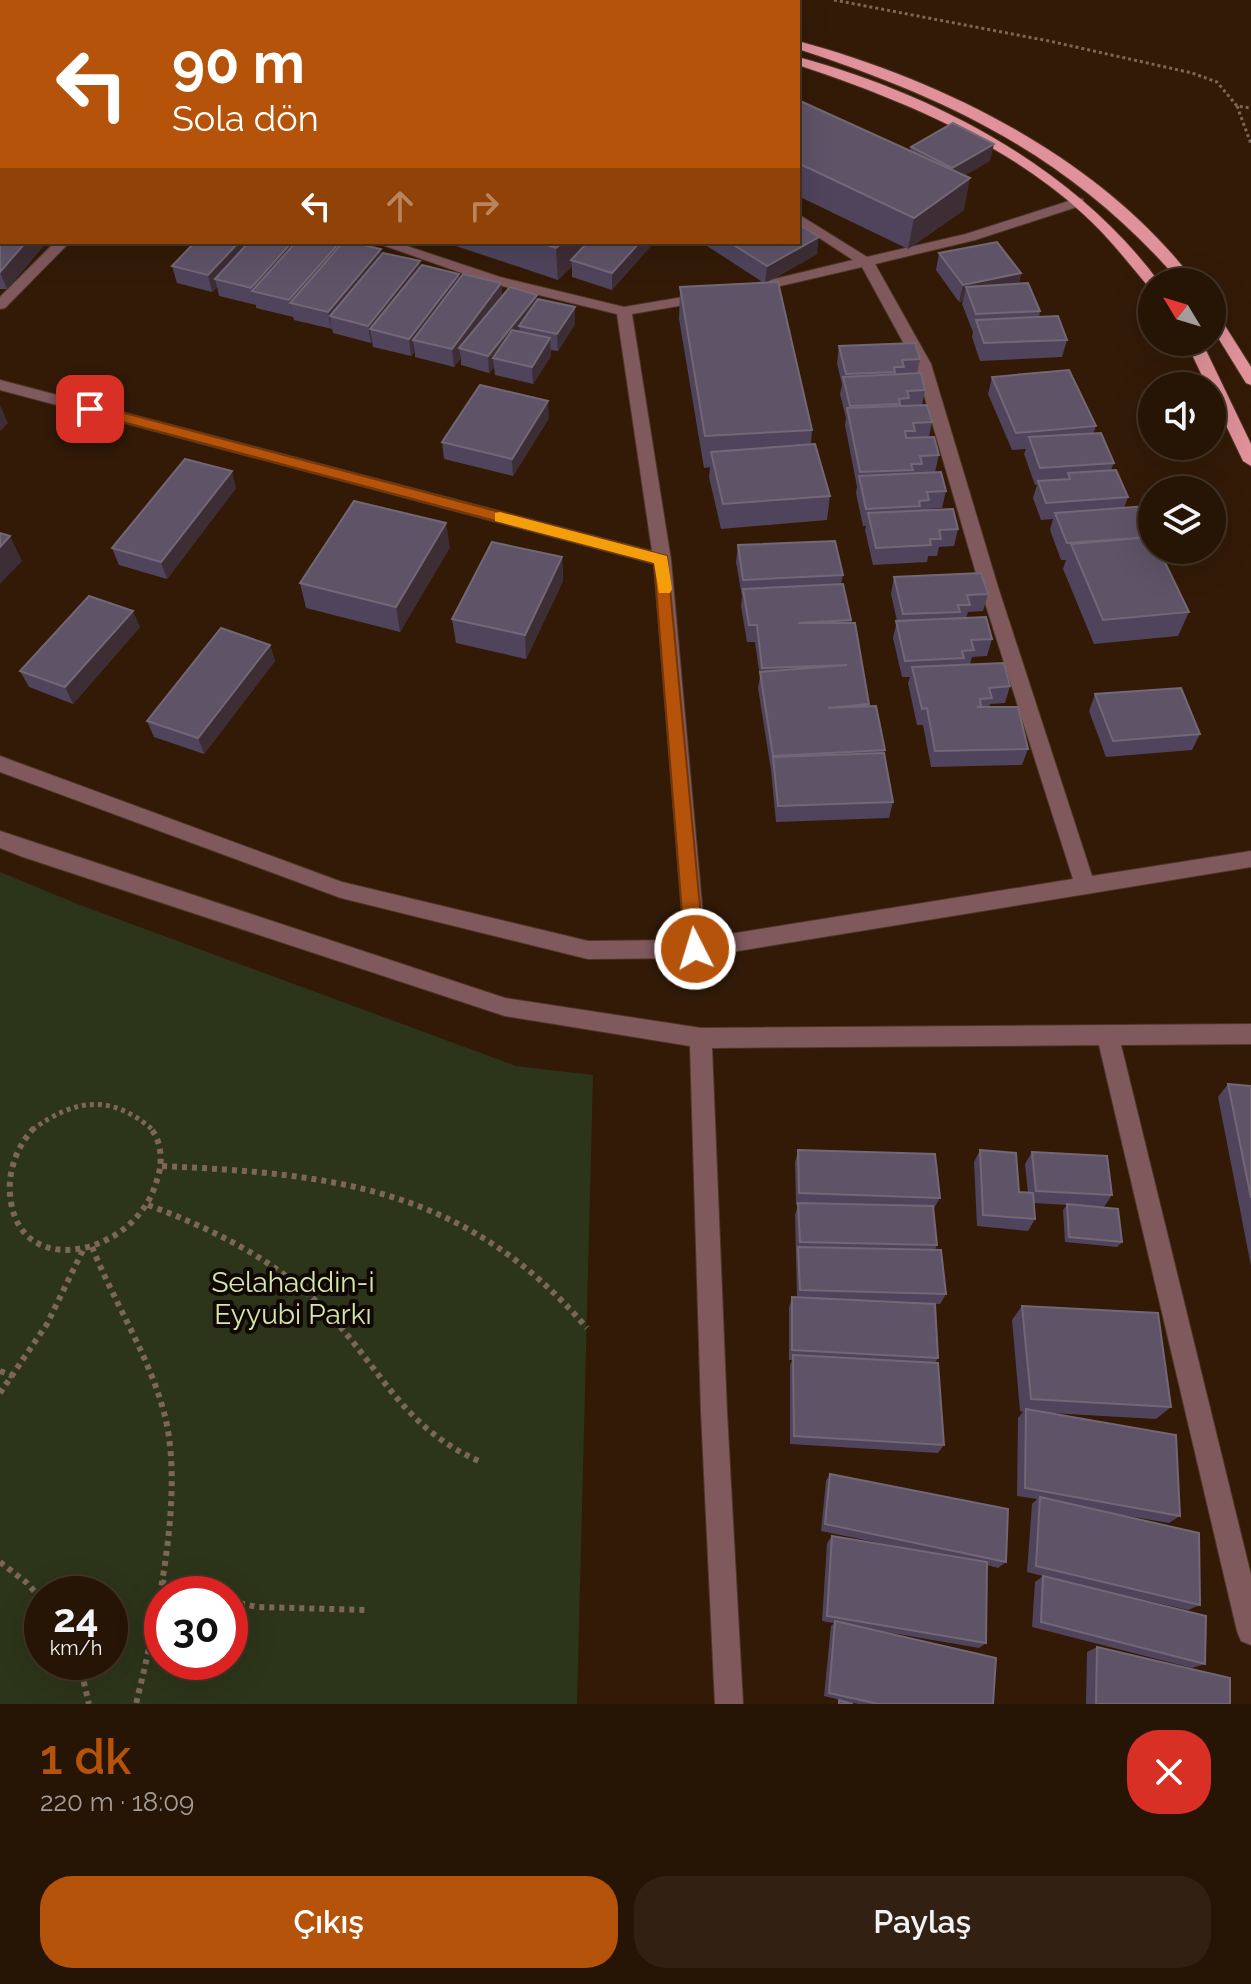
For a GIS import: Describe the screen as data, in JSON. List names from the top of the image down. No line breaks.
{"parks":["Selahaddin-i Eyyubi Parkı"],"north":"top left","page":{"turn":["90 m","Sola dön"],"speed":"24 km/h","limit":"30","heading":["1 dk","220 m · 18:09"],"buttons":["Çıkış","Paylaş"]}}
